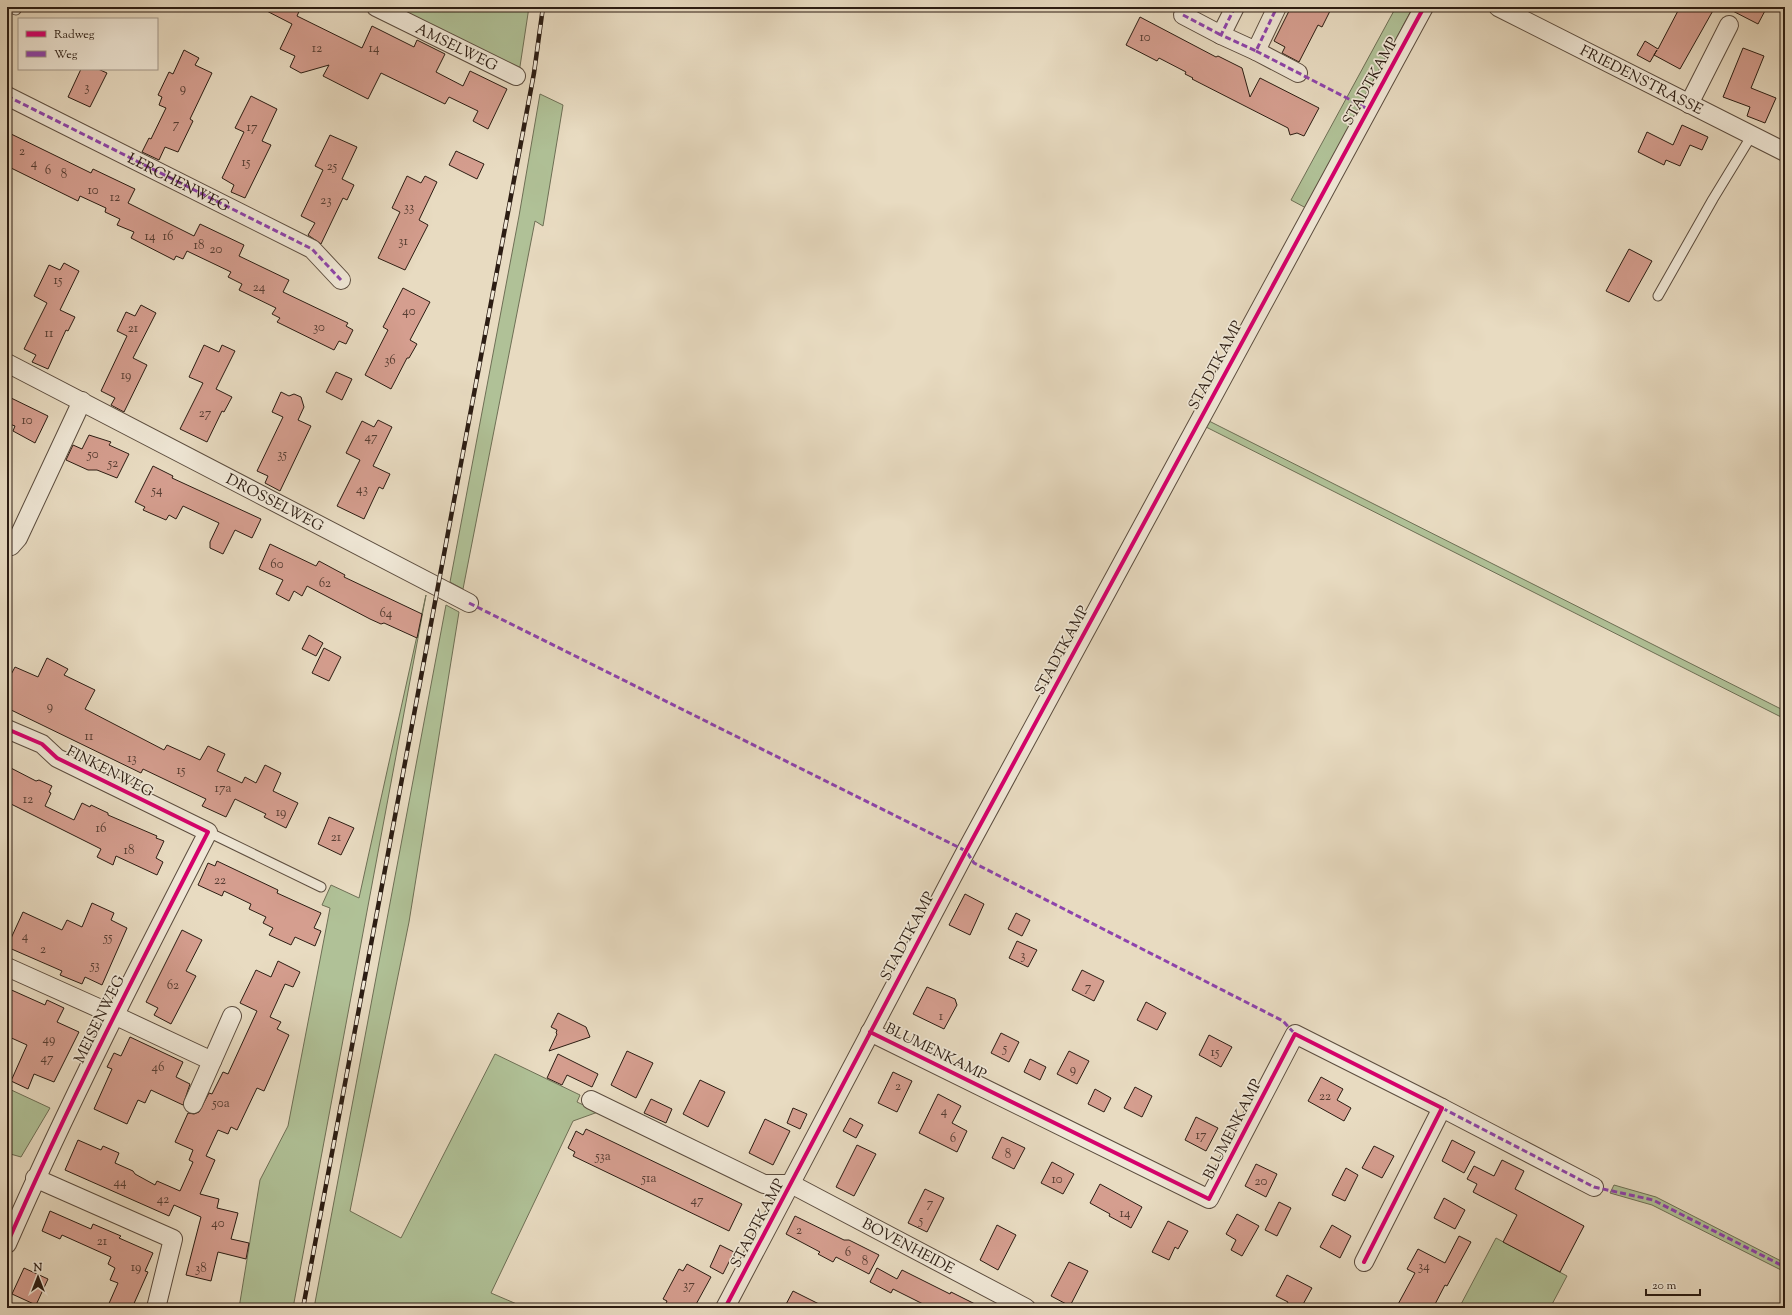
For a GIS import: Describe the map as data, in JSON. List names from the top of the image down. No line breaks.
{"streets":{"street":["AMSELWEG","FRIEDENSTRASSE","STADTKAMP","LERCHENWEG","DROSSELWEG","FINKENWEG","MEISENWEG","BLUMENKAMP","BOVENHEIDE"]},"crossings":[["STADTKAMP","BLUMENKAMP"],["STADTKAMP","BOVENHEIDE"],["FINKENWEG","MEISENWEG"]],"house_numbers":["10","12","14","3","9","7","17","2","15","4","25","6","8","10","12","23","33","14","16","31","18","20","15","24","40","30","21","11","36","19","27","10","47","50","35","52","43","54","60","62","64","9","11","13","15","17a","12","19","16","21","18","22","4","55","2","3","53","62","7","1","49","5","15","47","46","9","2","22","50a","4","17","6","8","53a","51a","10","20","44","42","47","7","14","5","40","2","21","6","8","34","19","38","37"],"legend":["Radweg","Weg"],"scale_bar":"20 m","north":"top"}
